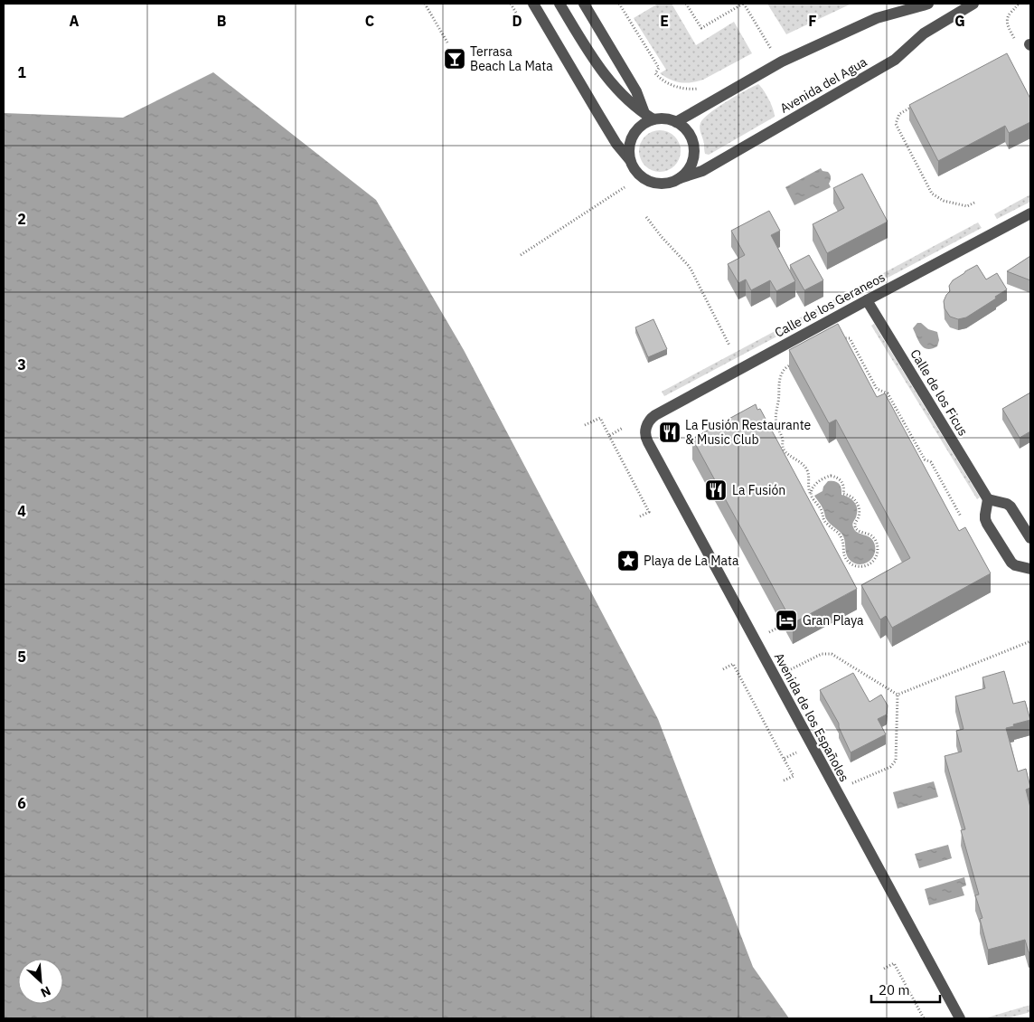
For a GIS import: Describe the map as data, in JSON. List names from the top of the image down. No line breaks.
{"streets":{"street":["Avenida del Agua","Calle de los Geraneos","Calle de los Ficus","Avenida de los Españoles"]},"crossings":[["Calle de los Geraneos","Calle de los Ficus"],["Calle de los Geraneos","Avenida de los Españoles"]],"places":{"bar":["Terrasa Beach La Mata"],"restaurant":["La Fusión Restaurante & Music Club","La Fusión"],"place":["Playa de La Mata"],"hotel":["Gran Playa"]},"scale_bar":"20 m","north":"bottom right","grid":{"columns":["A","B","C","D","E","F","G"],"rows":["1","2","3","4","5","6"]}}
